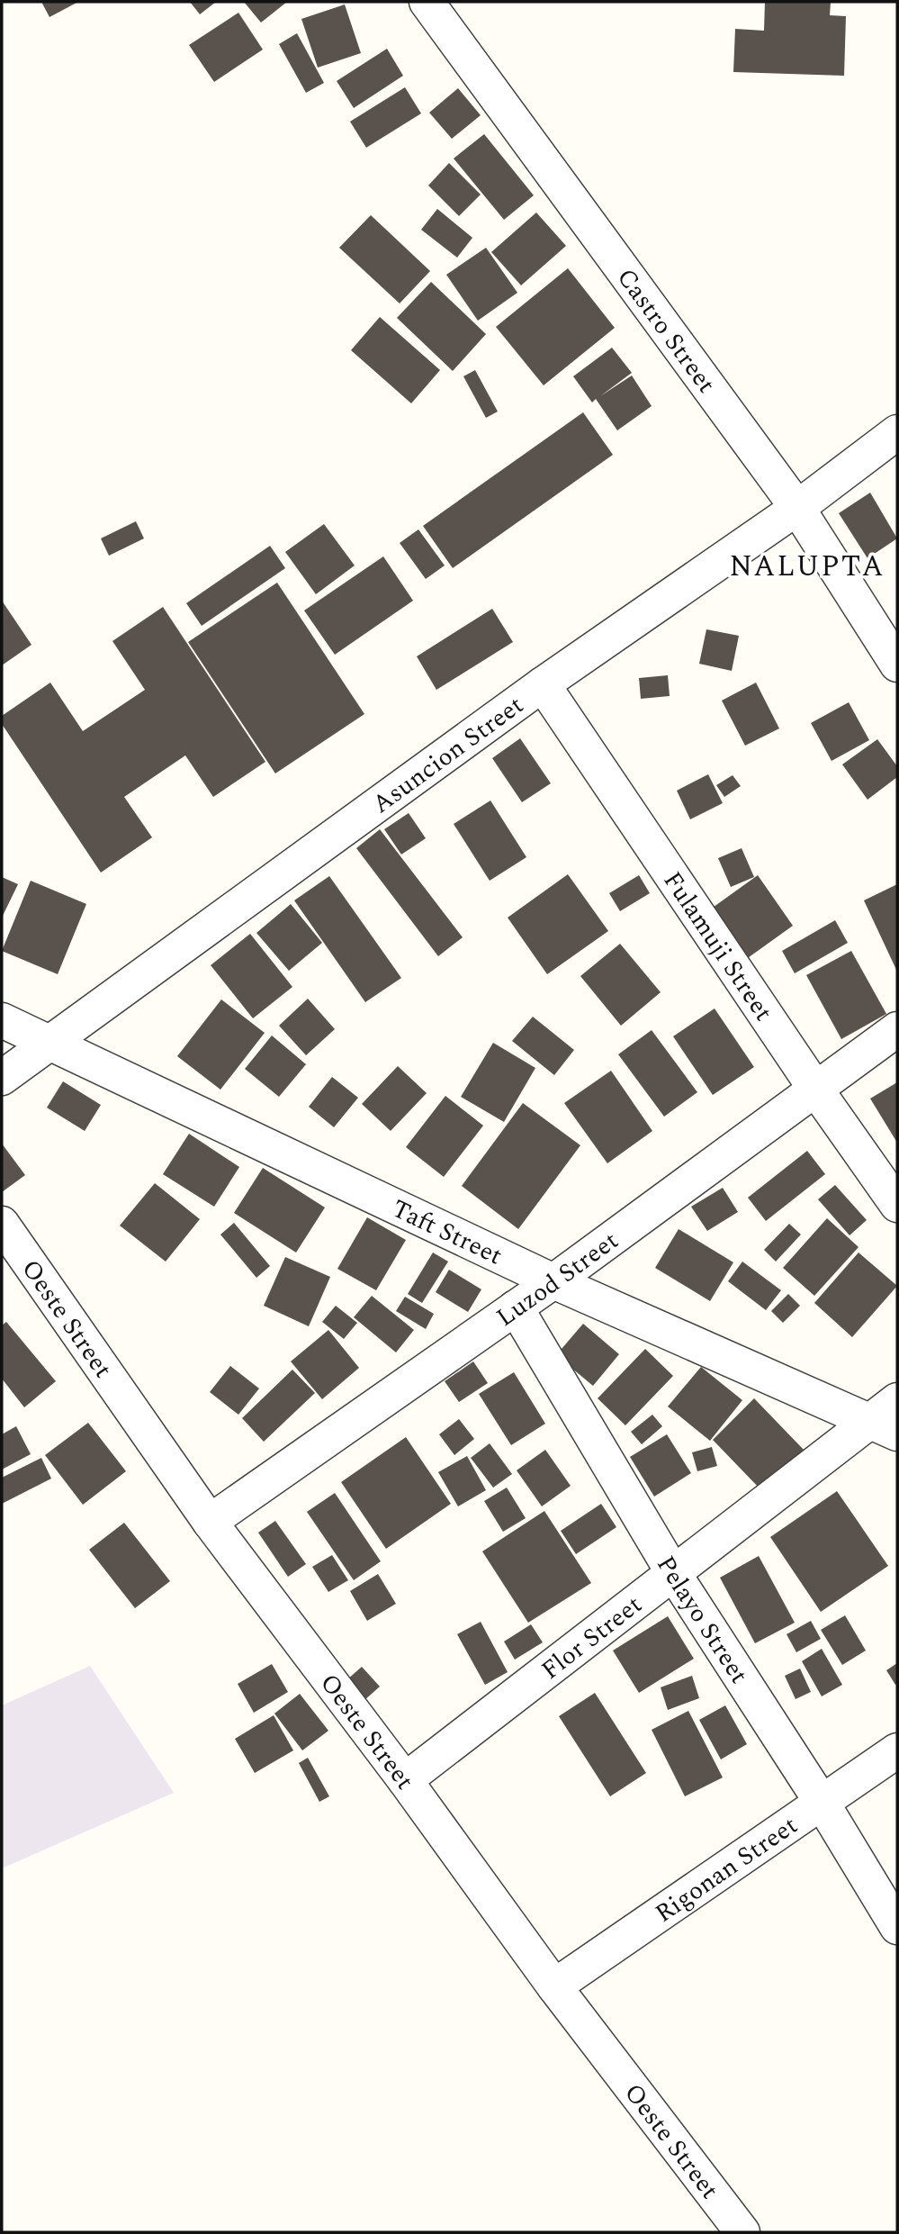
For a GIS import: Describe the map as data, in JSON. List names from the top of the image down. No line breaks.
{"streets":{"street":["Castro Street","Asuncion Street","Fulamuji Street","Taft Street","Luzod Street","Oeste Street","Pelayo Street","Flor Street","Rigonan Street"]},"crossings":[["Castro Street","Asuncion Street"],["Asuncion Street","Fulamuji Street"],["Asuncion Street","Taft Street"],["Fulamuji Street","Luzod Street"],["Taft Street","Luzod Street"],["Taft Street","Flor Street"],["Luzod Street","Oeste Street"],["Luzod Street","Pelayo Street"],["Oeste Street","Flor Street"],["Oeste Street","Rigonan Street"],["Pelayo Street","Flor Street"],["Pelayo Street","Rigonan Street"]],"districts":["NALUPTA"]}
